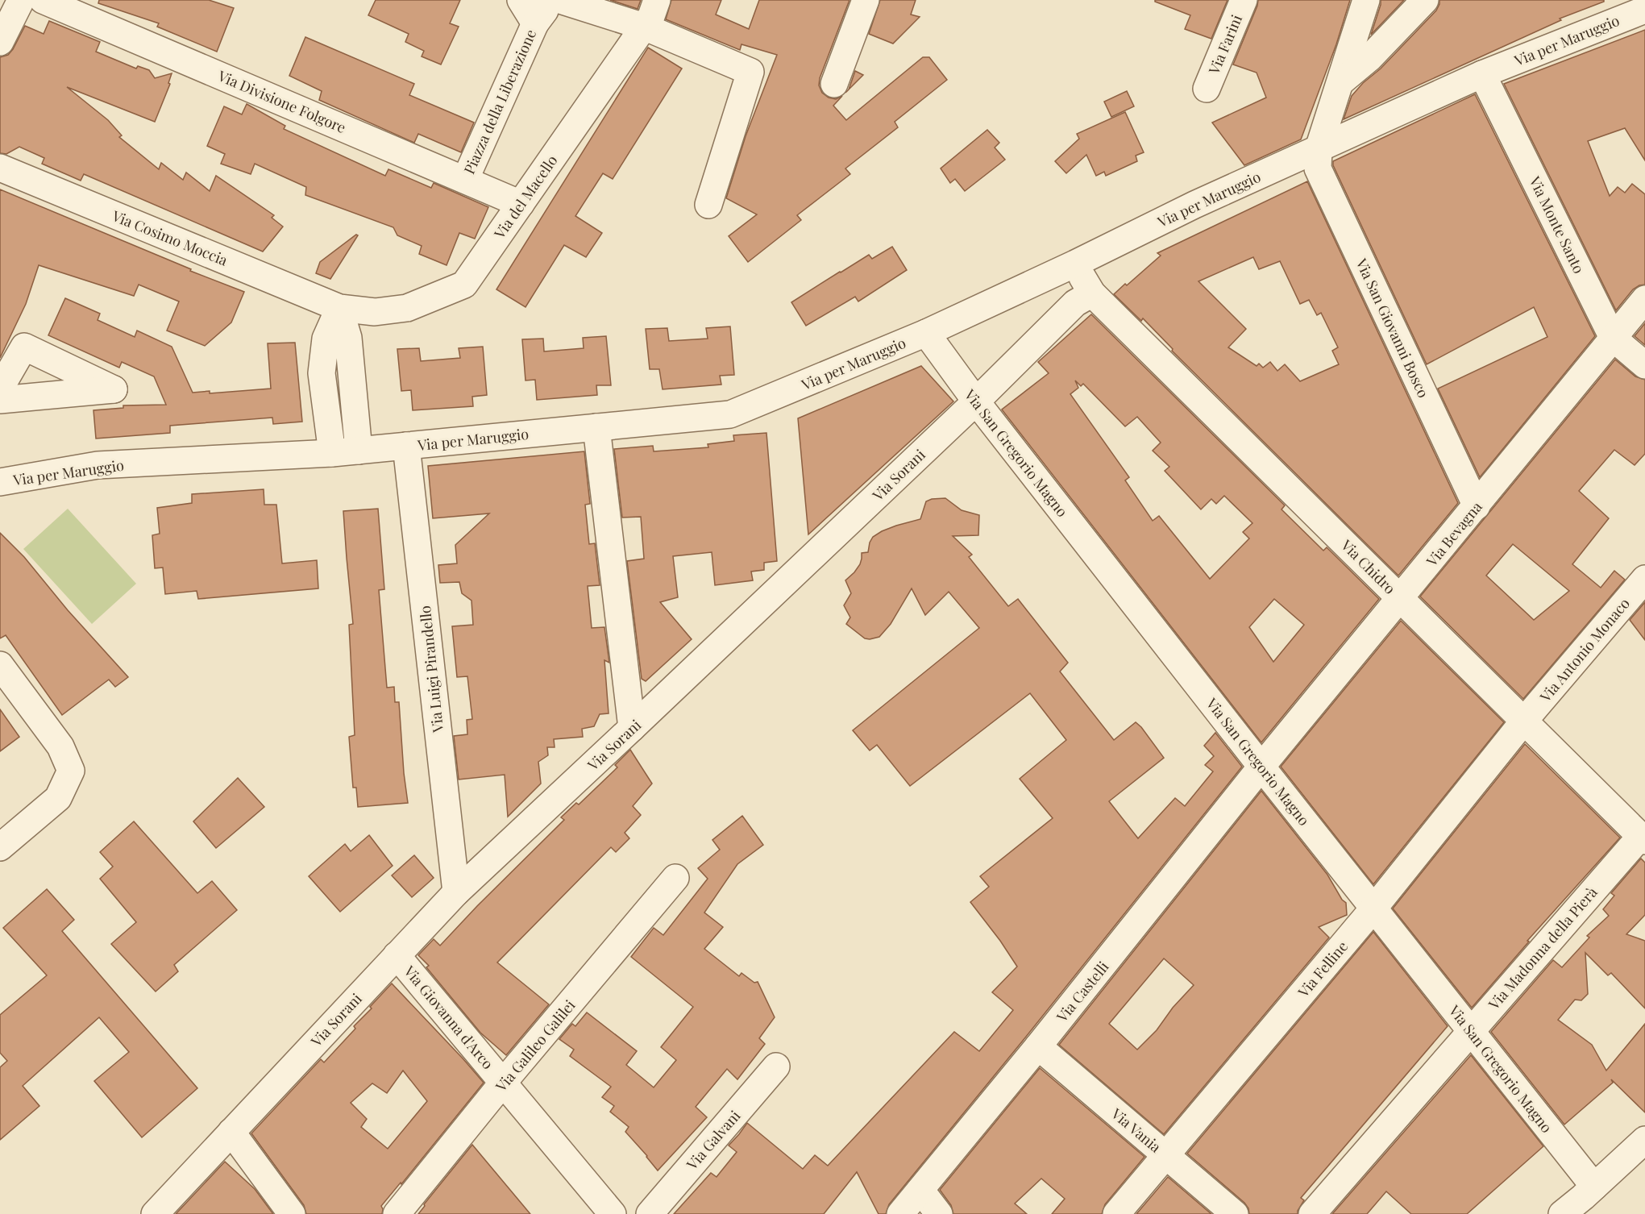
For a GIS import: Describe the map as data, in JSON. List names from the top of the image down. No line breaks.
{"streets":{"street":["Via per Maruggio","Via Farini","Via Divisione Folgore","Piazza della Liberazione","Via del Macello","Via Monte Santo","Via Cosimo Moccia","Via San Giovanni Bosco","Via San Gregorio Magno","Via Sorani","Via Bevagna","Via Chidro","Via Antonio Monaco","Via Luigi Pirandello","Via Madonna della Pierà","Via Felline","Via Castelli","Via Giovanna d'Arco","Via Galileo Galilei","Via Vania","Via Galvani"]},"crossings":[["Via per Maruggio","Via Monte Santo"],["Via per Maruggio","Via San Giovanni Bosco"],["Via per Maruggio","Via San Gregorio Magno"],["Via per Maruggio","Via Chidro"],["Via per Maruggio","Via Luigi Pirandello"],["Via Divisione Folgore","Piazza della Liberazione"],["Via Divisione Folgore","Via del Macello"],["Via del Macello","Via Cosimo Moccia"],["Via Monte Santo","Via Bevagna"],["Via San Giovanni Bosco","Via Bevagna"],["Via San Gregorio Magno","Via Sorani"],["Via San Gregorio Magno","Via Bevagna"],["Via San Gregorio Magno","Via Madonna della Pierà"],["Via San Gregorio Magno","Via Felline"],["Via San Gregorio Magno","Via Castelli"],["Via Sorani","Via Chidro"],["Via Sorani","Via Luigi Pirandello"],["Via Sorani","Via Giovanna d'Arco"],["Via Bevagna","Via Chidro"],["Via Bevagna","Via Castelli"],["Via Chidro","Via Antonio Monaco"],["Via Chidro","Via Madonna della Pierà"],["Via Chidro","Via Felline"],["Via Antonio Monaco","Via Felline"],["Via Felline","Via Vania"],["Via Castelli","Via Vania"],["Via Giovanna d'Arco","Via Galileo Galilei"]]}
